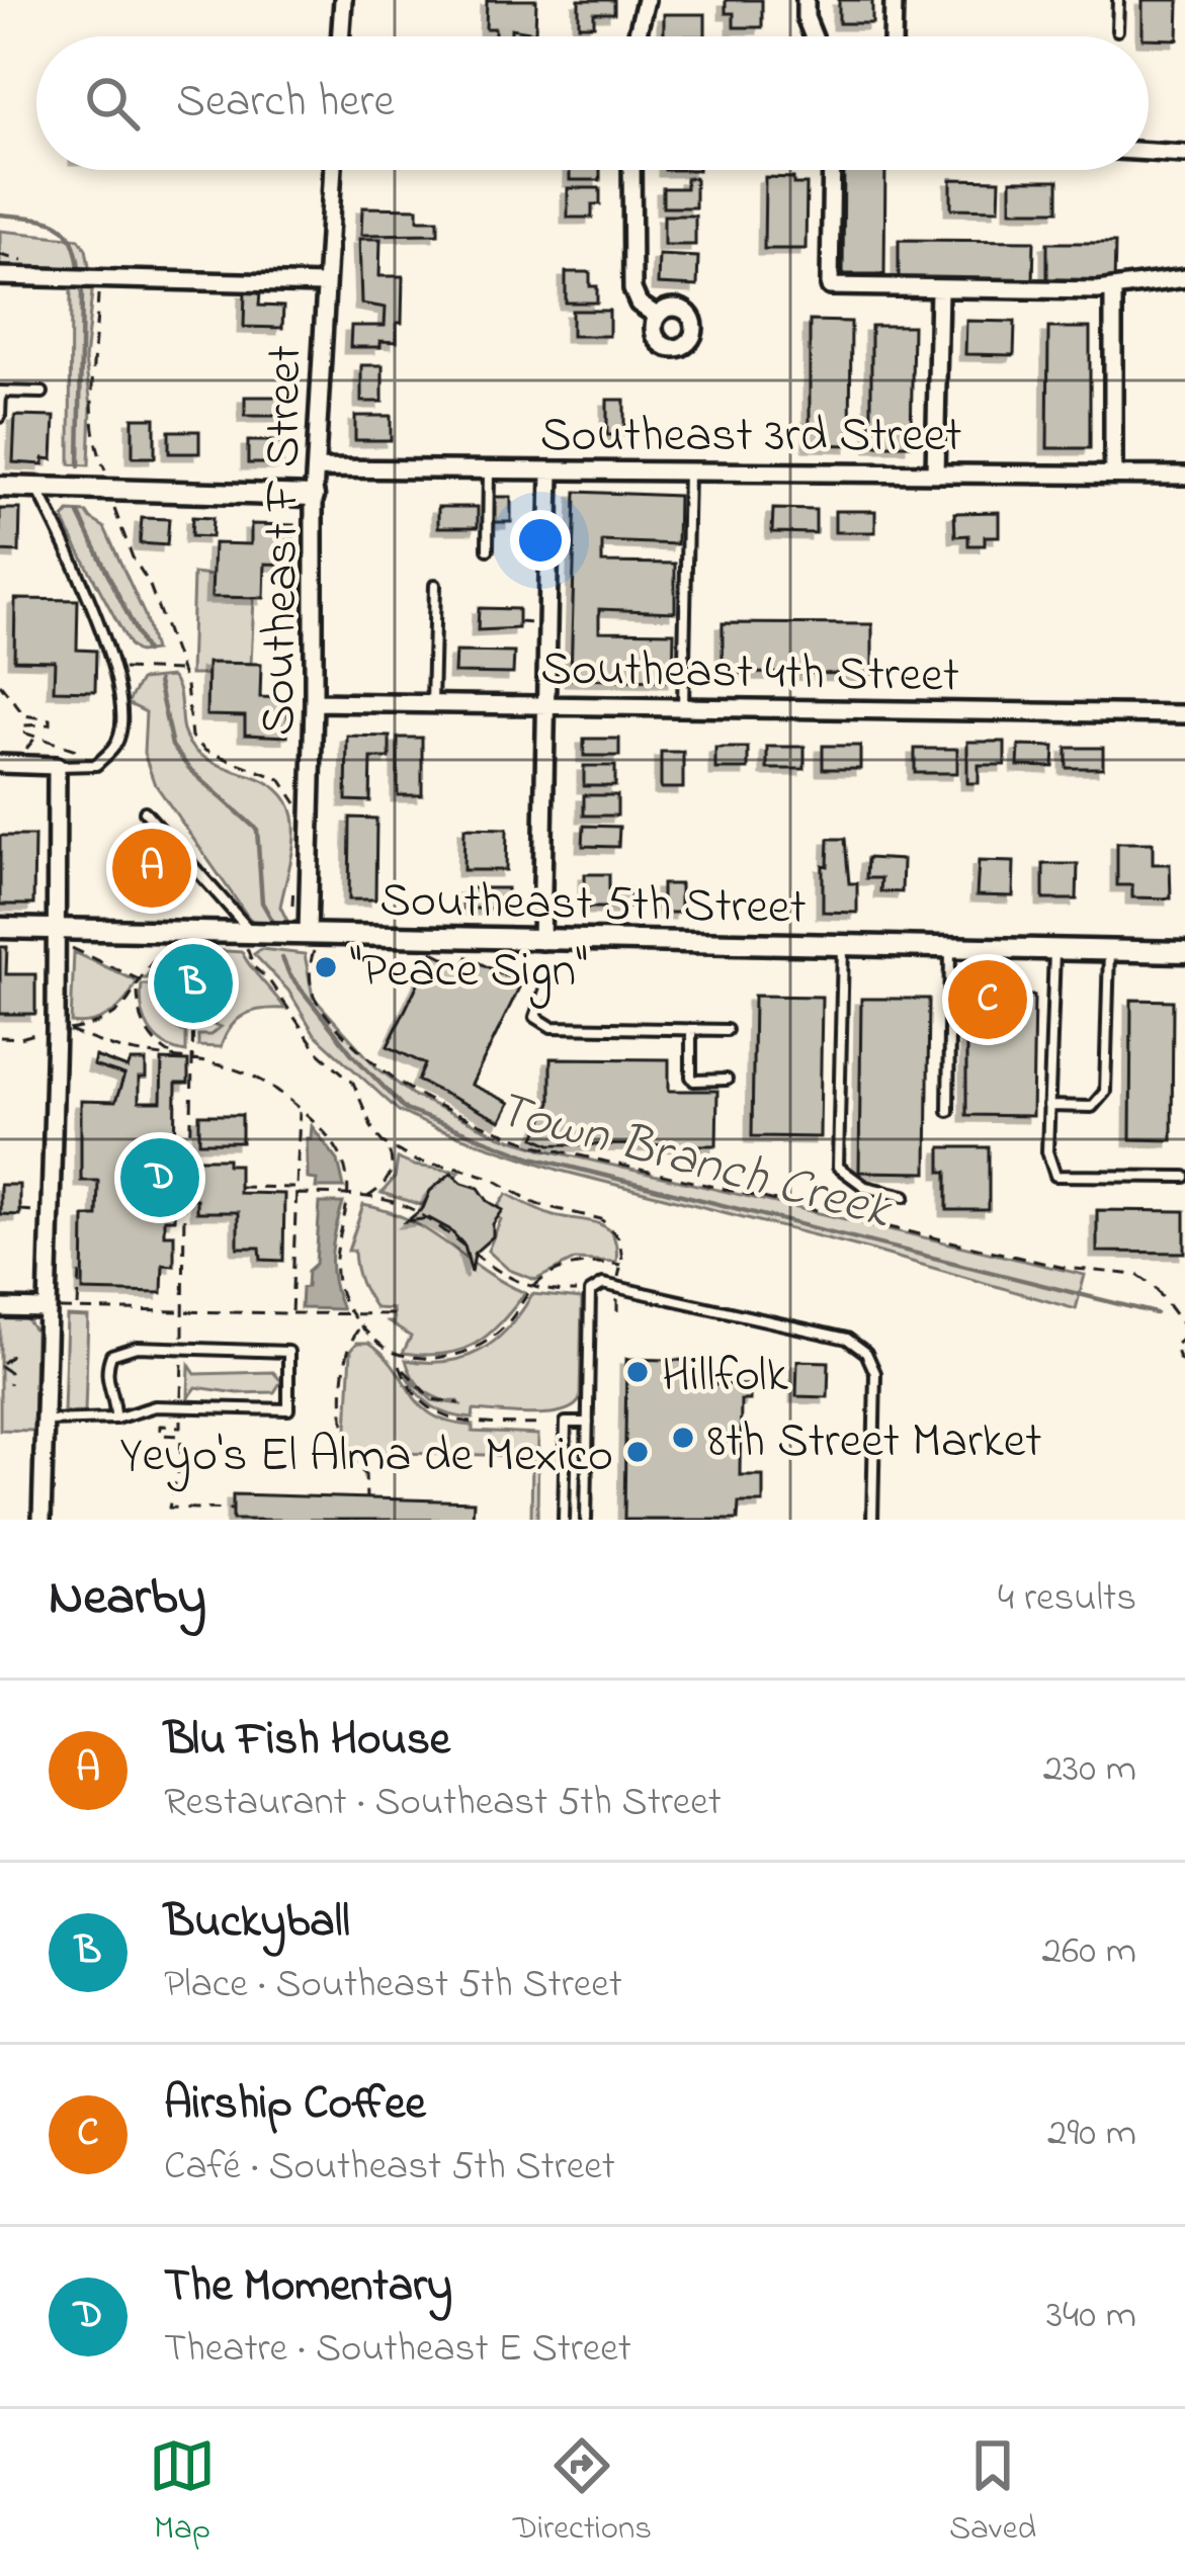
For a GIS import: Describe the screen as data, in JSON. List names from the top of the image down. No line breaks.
{"streets":{"street":["Southeast 3rd Street","Southeast F Street","Southeast 4th Street","Southeast 5th Street"]},"crossings":[["Southeast 3rd Street","Southeast F Street"],["Southeast F Street","Southeast 4th Street"],["Southeast F Street","Southeast 5th Street"]],"water":["Town Branch Creek"],"places":["\"Peace Sign\"","Hillfolk","8th Street Market","Yeyo's El Alma de Mexico"],"page":{"search":"Search here","pins":["A","B","C","D"],"heading":["Nearby","4 results"],"list":[{"mark":"A","name":"Blu Fish House","note":"Restaurant · Southeast 5th Street","value":"230 m"},{"mark":"B","name":"Buckyball","note":"Place · Southeast 5th Street","value":"260 m"},{"mark":"C","name":"Airship Coffee","note":"Café · Southeast 5th Street","value":"290 m"},{"mark":"D","name":"The Momentary","note":"Theatre · Southeast E Street","value":"340 m"}],"nav":["Map","Directions","Saved"]}}
